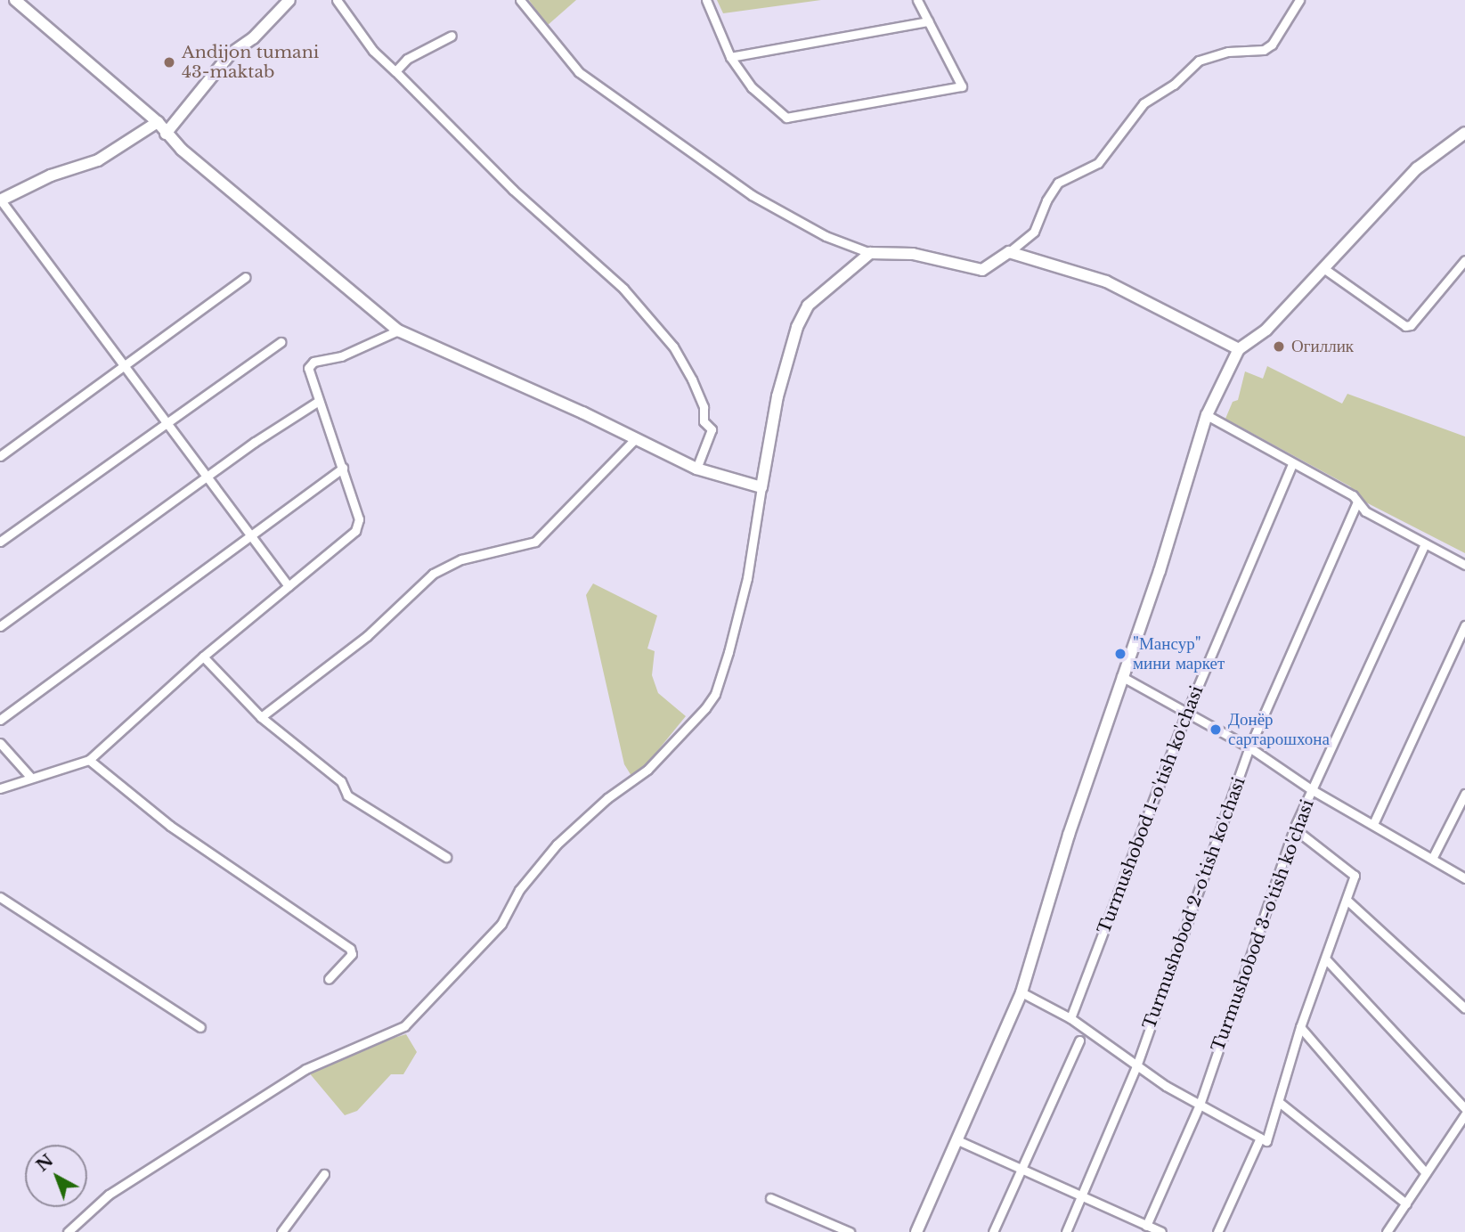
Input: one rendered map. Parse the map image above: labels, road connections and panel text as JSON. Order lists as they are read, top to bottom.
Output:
{
  "streets": {
    "street": ["Turmushobod 1-o'tish ko'chasi", "Turmushobod 2-o'tish ko'chasi", "Turmushobod 3-o'tish ko'chasi"]
  },
  "places": [
    "Andijon tumani 43-maktab",
    "Огиллик",
    "\"Мансур\" мини маркет",
    "Донёр сартарошхона"
  ],
  "north": "top left"
}
